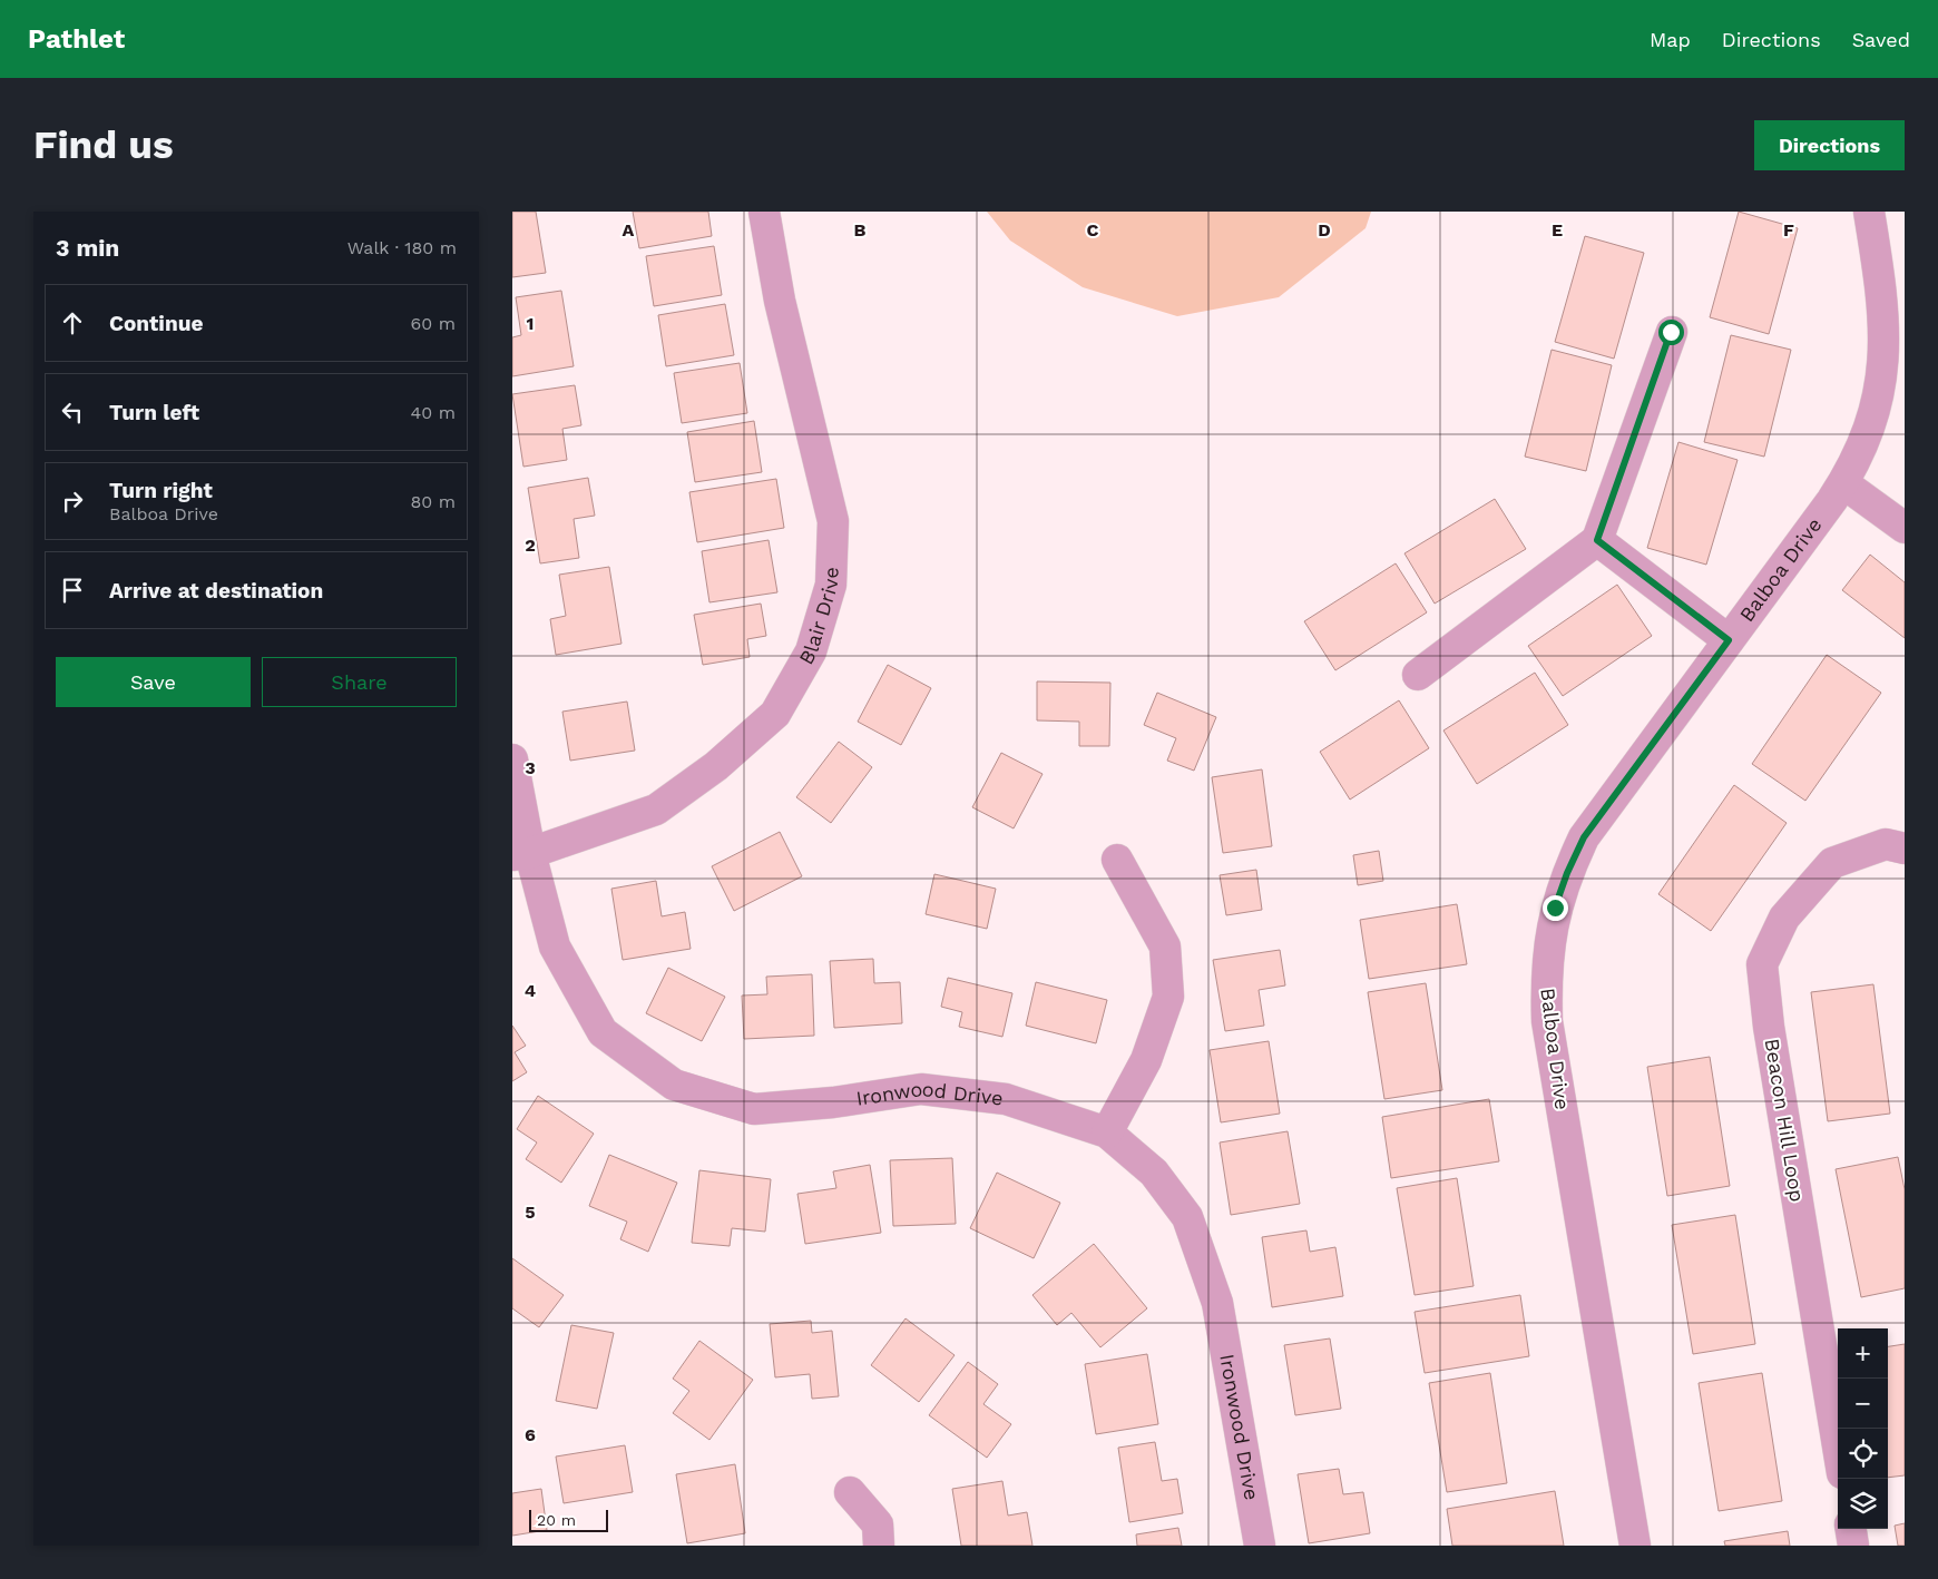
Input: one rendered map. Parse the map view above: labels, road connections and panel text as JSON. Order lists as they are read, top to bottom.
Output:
{
  "streets": {
    "street": [
      "Balboa Drive",
      "Blair Drive",
      "Ironwood Drive",
      "Beacon Hill Loop"
    ]
  },
  "crossings": [
    ["Blair Drive", "Ironwood Drive"]
  ],
  "scale_bar": "20 m",
  "page": {
    "header": "Pathlet",
    "nav": ["Map", "Directions", "Saved"],
    "buttons": [
      "Directions",
      ["Save", "Share"]
    ],
    "title": "Find us",
    "heading": ["3 min", "Walk · 180 m"],
    "list": [
      ["Continue", "60 m"],
      ["Turn left", "40 m"],
      ["Turn right", "Balboa Drive", "80 m"],
      "Arrive at destination"
    ],
    "map_buttons": ["+", "−"],
    "scale": "20 m"
  },
  "grid": {
    "columns": [
      "A",
      "B",
      "C",
      "D",
      "E",
      "F"
    ],
    "rows": [
      "1",
      "2",
      "3",
      "4",
      "5",
      "6"
    ]
  }
}
